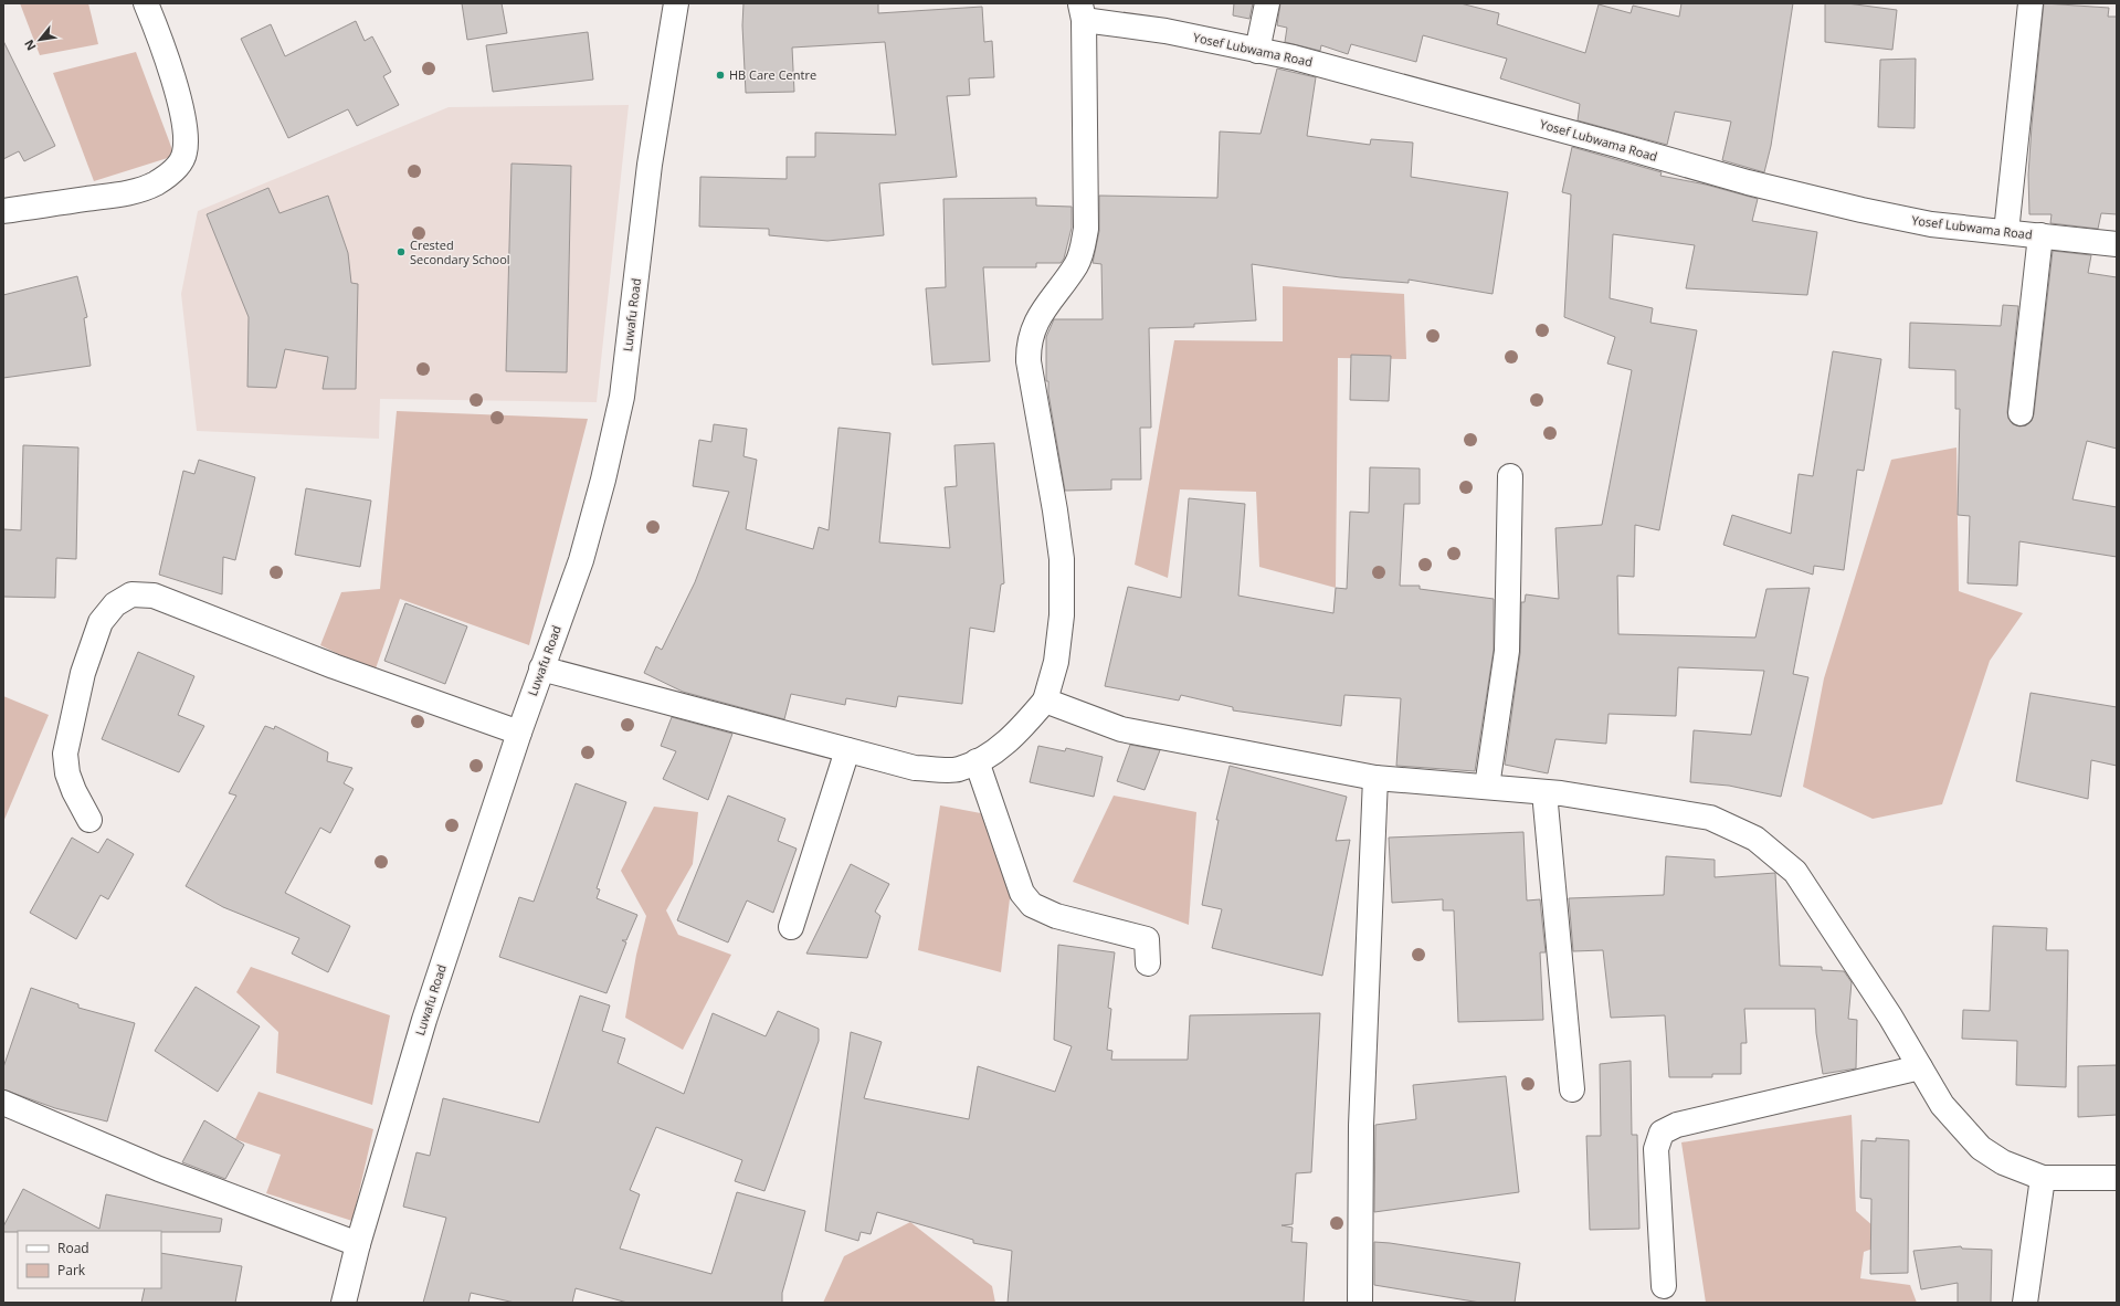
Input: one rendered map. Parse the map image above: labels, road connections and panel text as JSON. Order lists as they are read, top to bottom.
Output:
{
  "streets": {
    "street": ["Yosef Lubwama Road", "Luwafu Road"]
  },
  "places": ["HB Care Centre", "Crested Secondary School"],
  "legend": ["Road", "Park"],
  "north": "bottom left"
}
